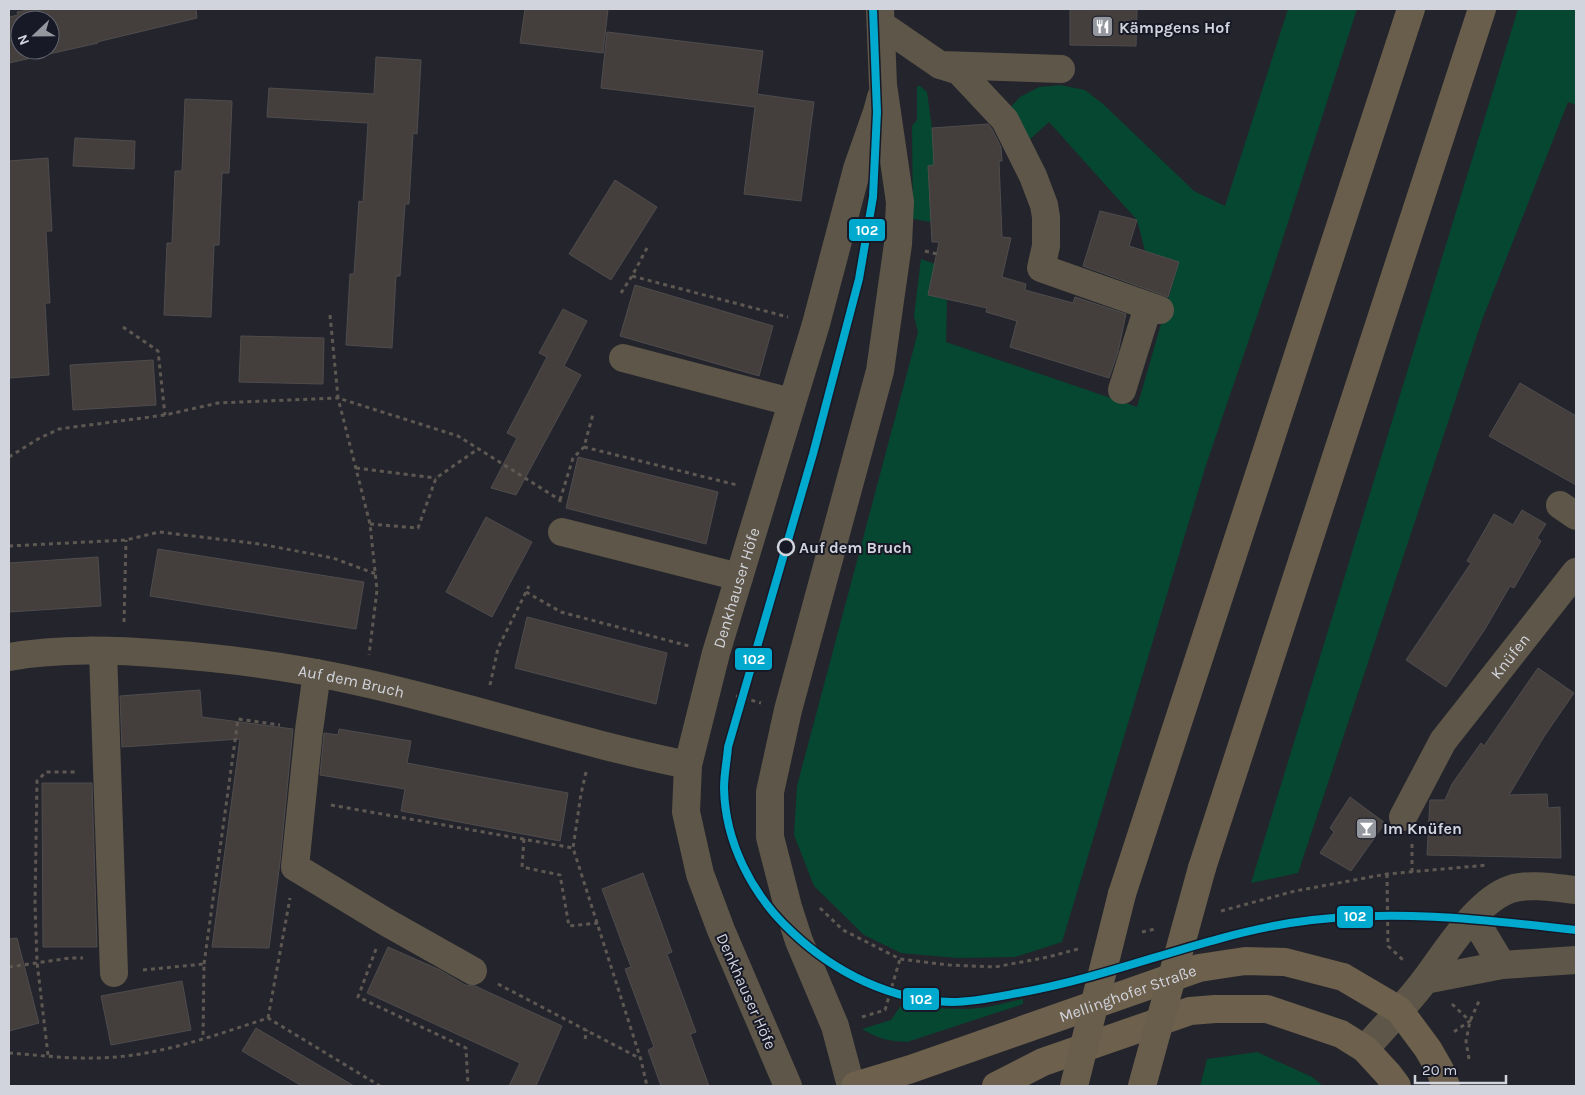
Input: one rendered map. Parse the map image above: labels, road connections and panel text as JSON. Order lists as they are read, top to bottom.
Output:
{
  "streets": {
    "main road": ["Mellinghofer Straße"],
    "street": ["Denkhauser Höfe", "Knüfen", "Auf dem Bruch"]
  },
  "crossings": [
    ["Denkhauser Höfe", "Auf dem Bruch"]
  ],
  "places": {
    "restaurant": ["Kämpgens Hof"],
    "other": ["Auf dem Bruch"],
    "bar": ["Im Knüfen"]
  },
  "lines": ["transit line 102"],
  "scale_bar": "20 m",
  "north": "left"
}
